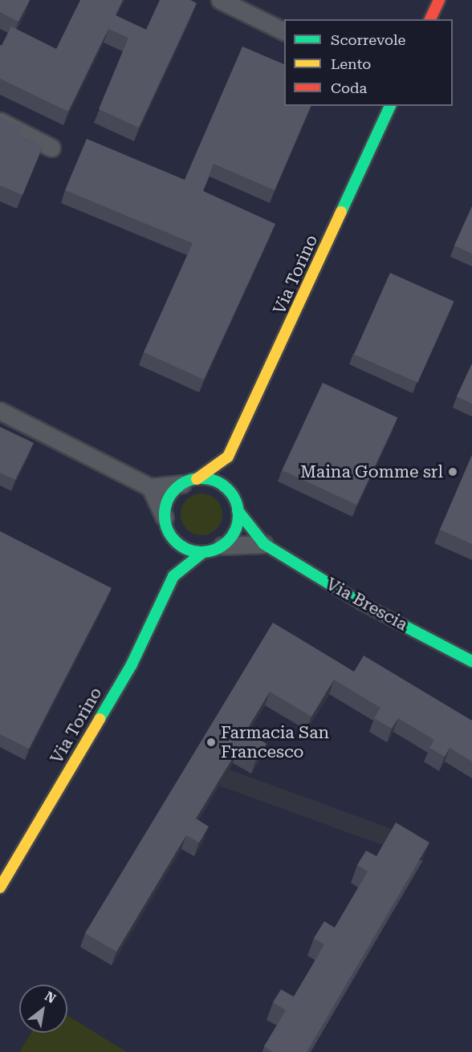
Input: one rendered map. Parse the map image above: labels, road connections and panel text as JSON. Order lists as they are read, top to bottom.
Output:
{
  "streets": {
    "street": ["Via Torino", "Via Brescia"]
  },
  "crossings": [
    ["Via Torino", "Via Brescia"]
  ],
  "places": ["Maina Gomme srl", "Farmacia San Francesco"],
  "legend": ["Scorrevole", "Lento", "Coda"],
  "north": "top right"
}
